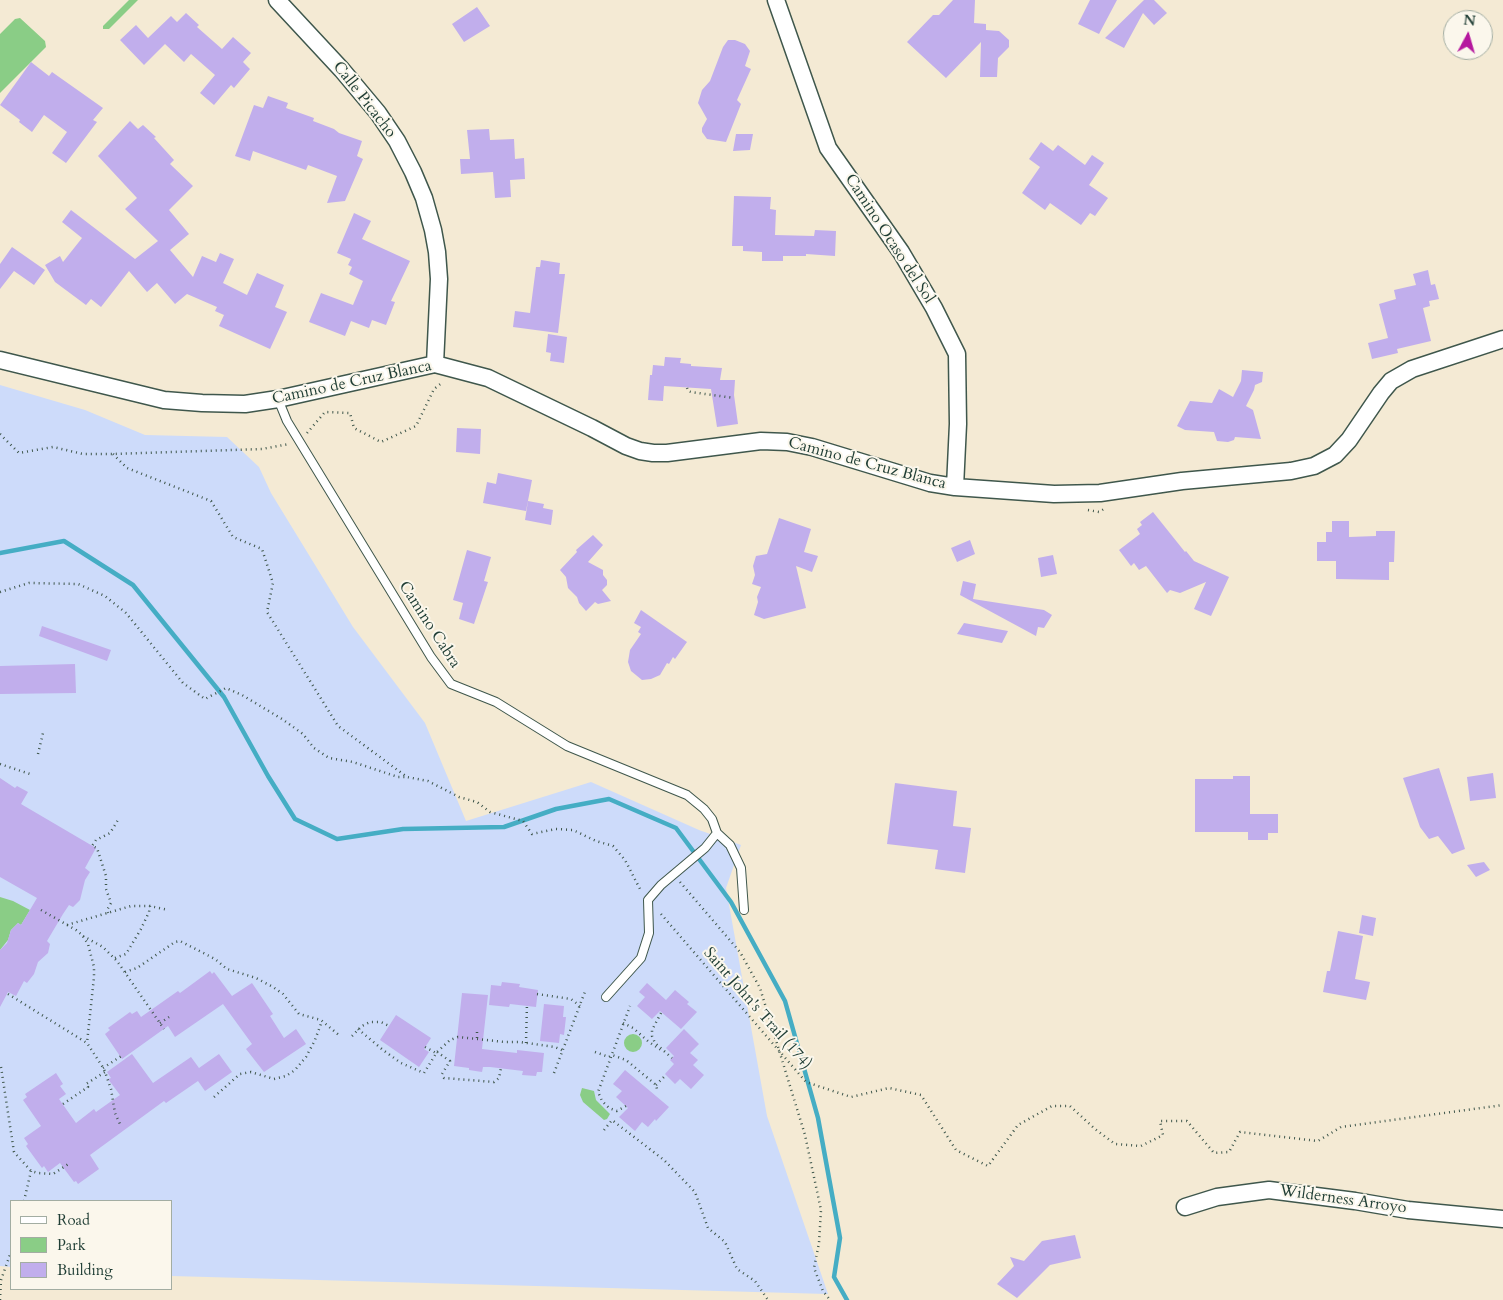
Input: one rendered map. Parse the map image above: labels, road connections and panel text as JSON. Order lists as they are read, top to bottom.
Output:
{
  "streets": {
    "street": [
      "Calle Picacho",
      "Camino Ocaso del Sol",
      "Camino de Cruz Blanca",
      "Wilderness Arroyo"
    ],
    "lane": ["Camino Cabra"],
    "path": ["Saint John's Trail (174)"]
  },
  "crossings": [
    ["Calle Picacho", "Camino de Cruz Blanca"],
    ["Camino Ocaso del Sol", "Camino de Cruz Blanca"],
    ["Camino de Cruz Blanca", "Camino Cabra"]
  ],
  "legend": ["Road", "Park", "Building"],
  "north": "top"
}
